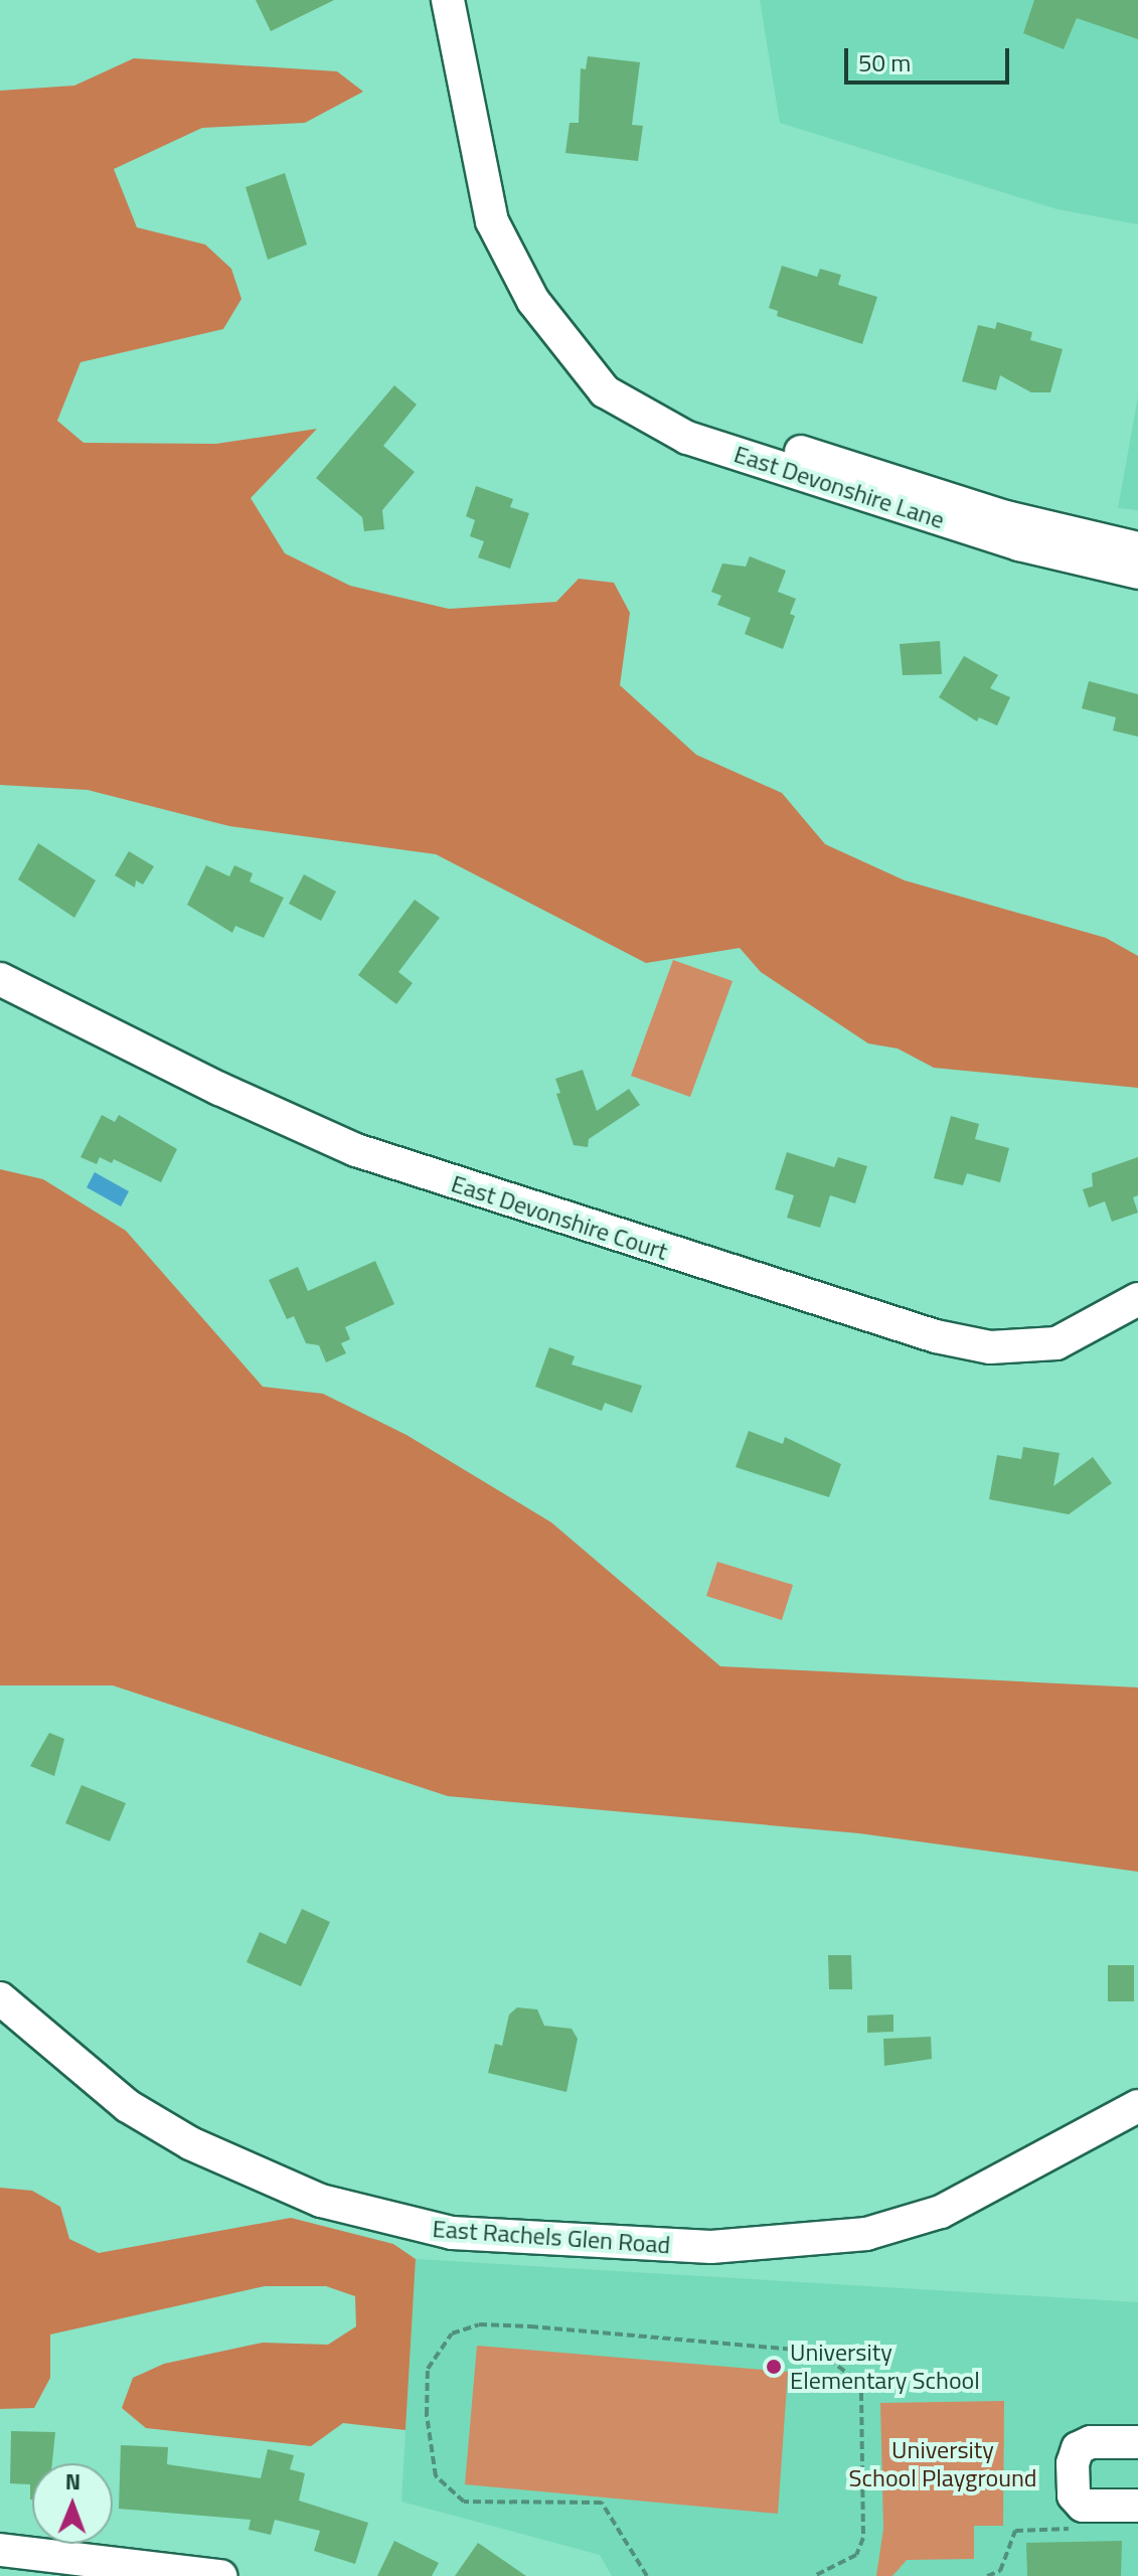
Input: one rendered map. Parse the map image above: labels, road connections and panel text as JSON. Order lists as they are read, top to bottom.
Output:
{
  "streets": {
    "street": ["East Devonshire Lane", "East Devonshire Court", "East Rachels Glen Road"]
  },
  "parks": ["University School Playground"],
  "places": ["University Elementary School"],
  "scale_bar": "50 m",
  "north": "top"
}
